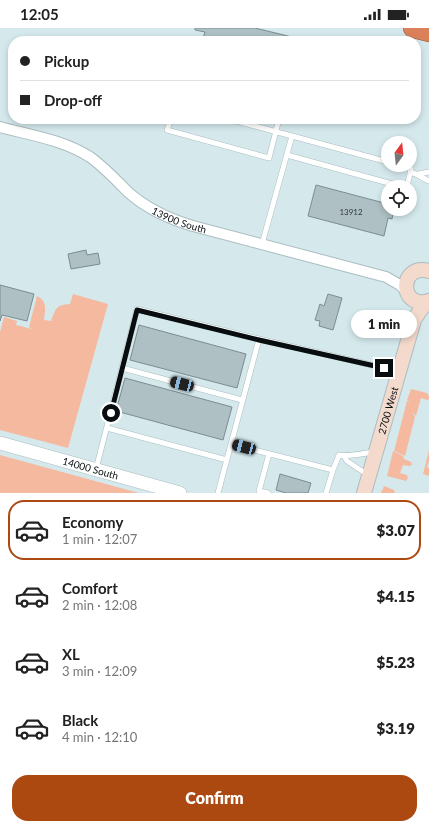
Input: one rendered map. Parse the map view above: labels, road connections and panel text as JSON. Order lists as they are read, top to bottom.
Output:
{
  "streets": {
    "main road": ["2700 West"],
    "street": ["13900 South", "14000 South"]
  },
  "crossings": [
    ["13900 South", "2700 West"]
  ],
  "house_numbers": ["13912"],
  "north": "top",
  "page": {
    "status": "12:05",
    "banner": ["Pickup", "Drop-off"],
    "bubble": "1 min",
    "list": [
      {
        "name": "Economy",
        "note": "1 min · 12:07",
        "value": "$3.07"
      },
      {
        "name": "Comfort",
        "note": "2 min · 12:08",
        "value": "$4.15"
      },
      {
        "name": "XL",
        "note": "3 min · 12:09",
        "value": "$5.23"
      },
      {
        "name": "Black",
        "note": "4 min · 12:10",
        "value": "$3.19"
      }
    ],
    "buttons": "Confirm"
  }
}
